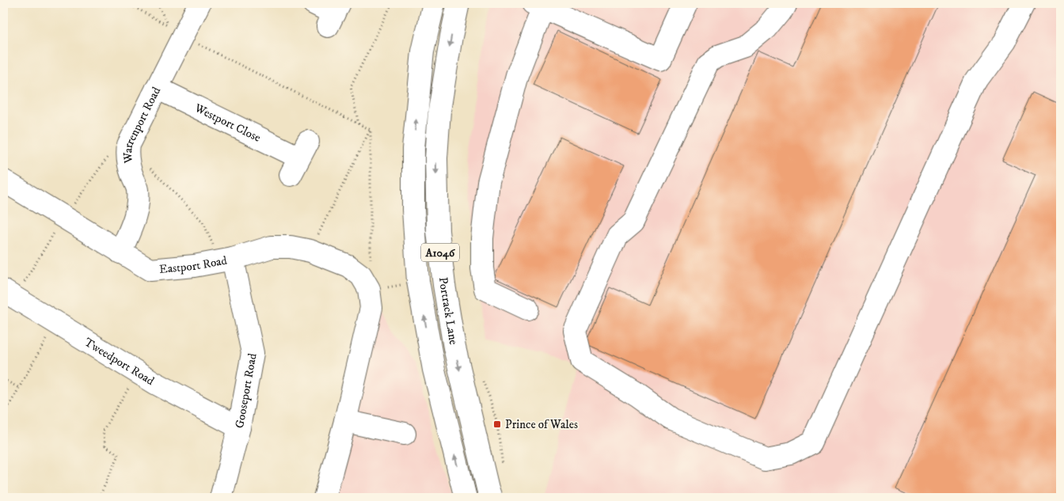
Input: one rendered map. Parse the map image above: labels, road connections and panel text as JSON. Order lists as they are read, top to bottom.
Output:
{
  "streets": {
    "street": [
      "Westport Close",
      "Warrenport Road",
      "A1046",
      "Eastport Road",
      "Portrack Lane",
      "Tweedport Road",
      "Gooseport Road"
    ]
  },
  "crossings": [
    ["Westport Close", "Warrenport Road"],
    ["Warrenport Road", "Eastport Road"],
    ["Eastport Road", "Gooseport Road"],
    ["Tweedport Road", "Gooseport Road"]
  ],
  "places": {
    "transit": ["Prince of Wales"]
  }
}
